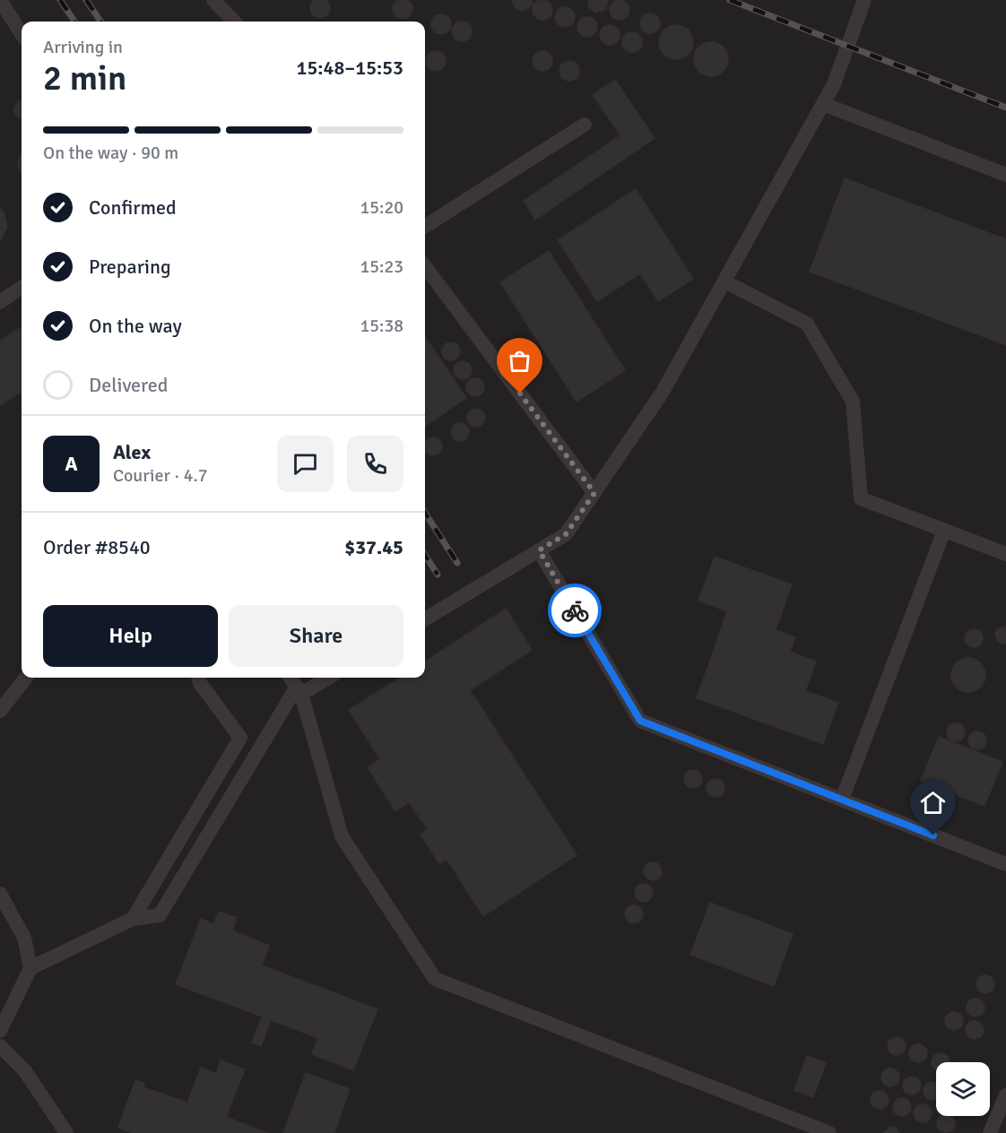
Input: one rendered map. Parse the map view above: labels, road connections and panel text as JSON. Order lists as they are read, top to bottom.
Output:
{
  "page": {
    "heading": ["2 min", "Arriving in", "15:48–15:53"],
    "panel": [
      "Alex",
      "Courier · 4.7",
      "Order #8540",
      "$37.45"
    ],
    "bar": "On the way · 90 m",
    "list": [
      ["Confirmed", "15:20"],
      ["Preparing", "15:23"],
      ["On the way", "15:38"],
      "Delivered"
    ],
    "round": "A",
    "buttons": ["Help", "Share"]
  }
}
